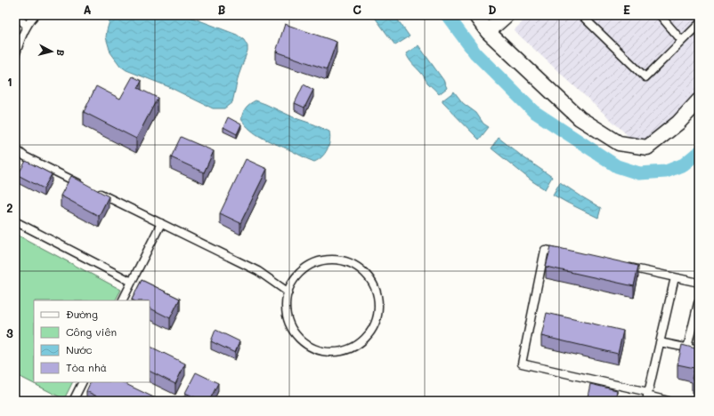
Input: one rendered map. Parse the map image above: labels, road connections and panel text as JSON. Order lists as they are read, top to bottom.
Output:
{
  "legend": [
    "Đường",
    "Công viên",
    "Nước",
    "Tòa nhà"
  ],
  "north": "right",
  "grid": {
    "columns": [
      "A",
      "B",
      "C",
      "D",
      "E"
    ],
    "rows": ["1", "2", "3"]
  }
}
